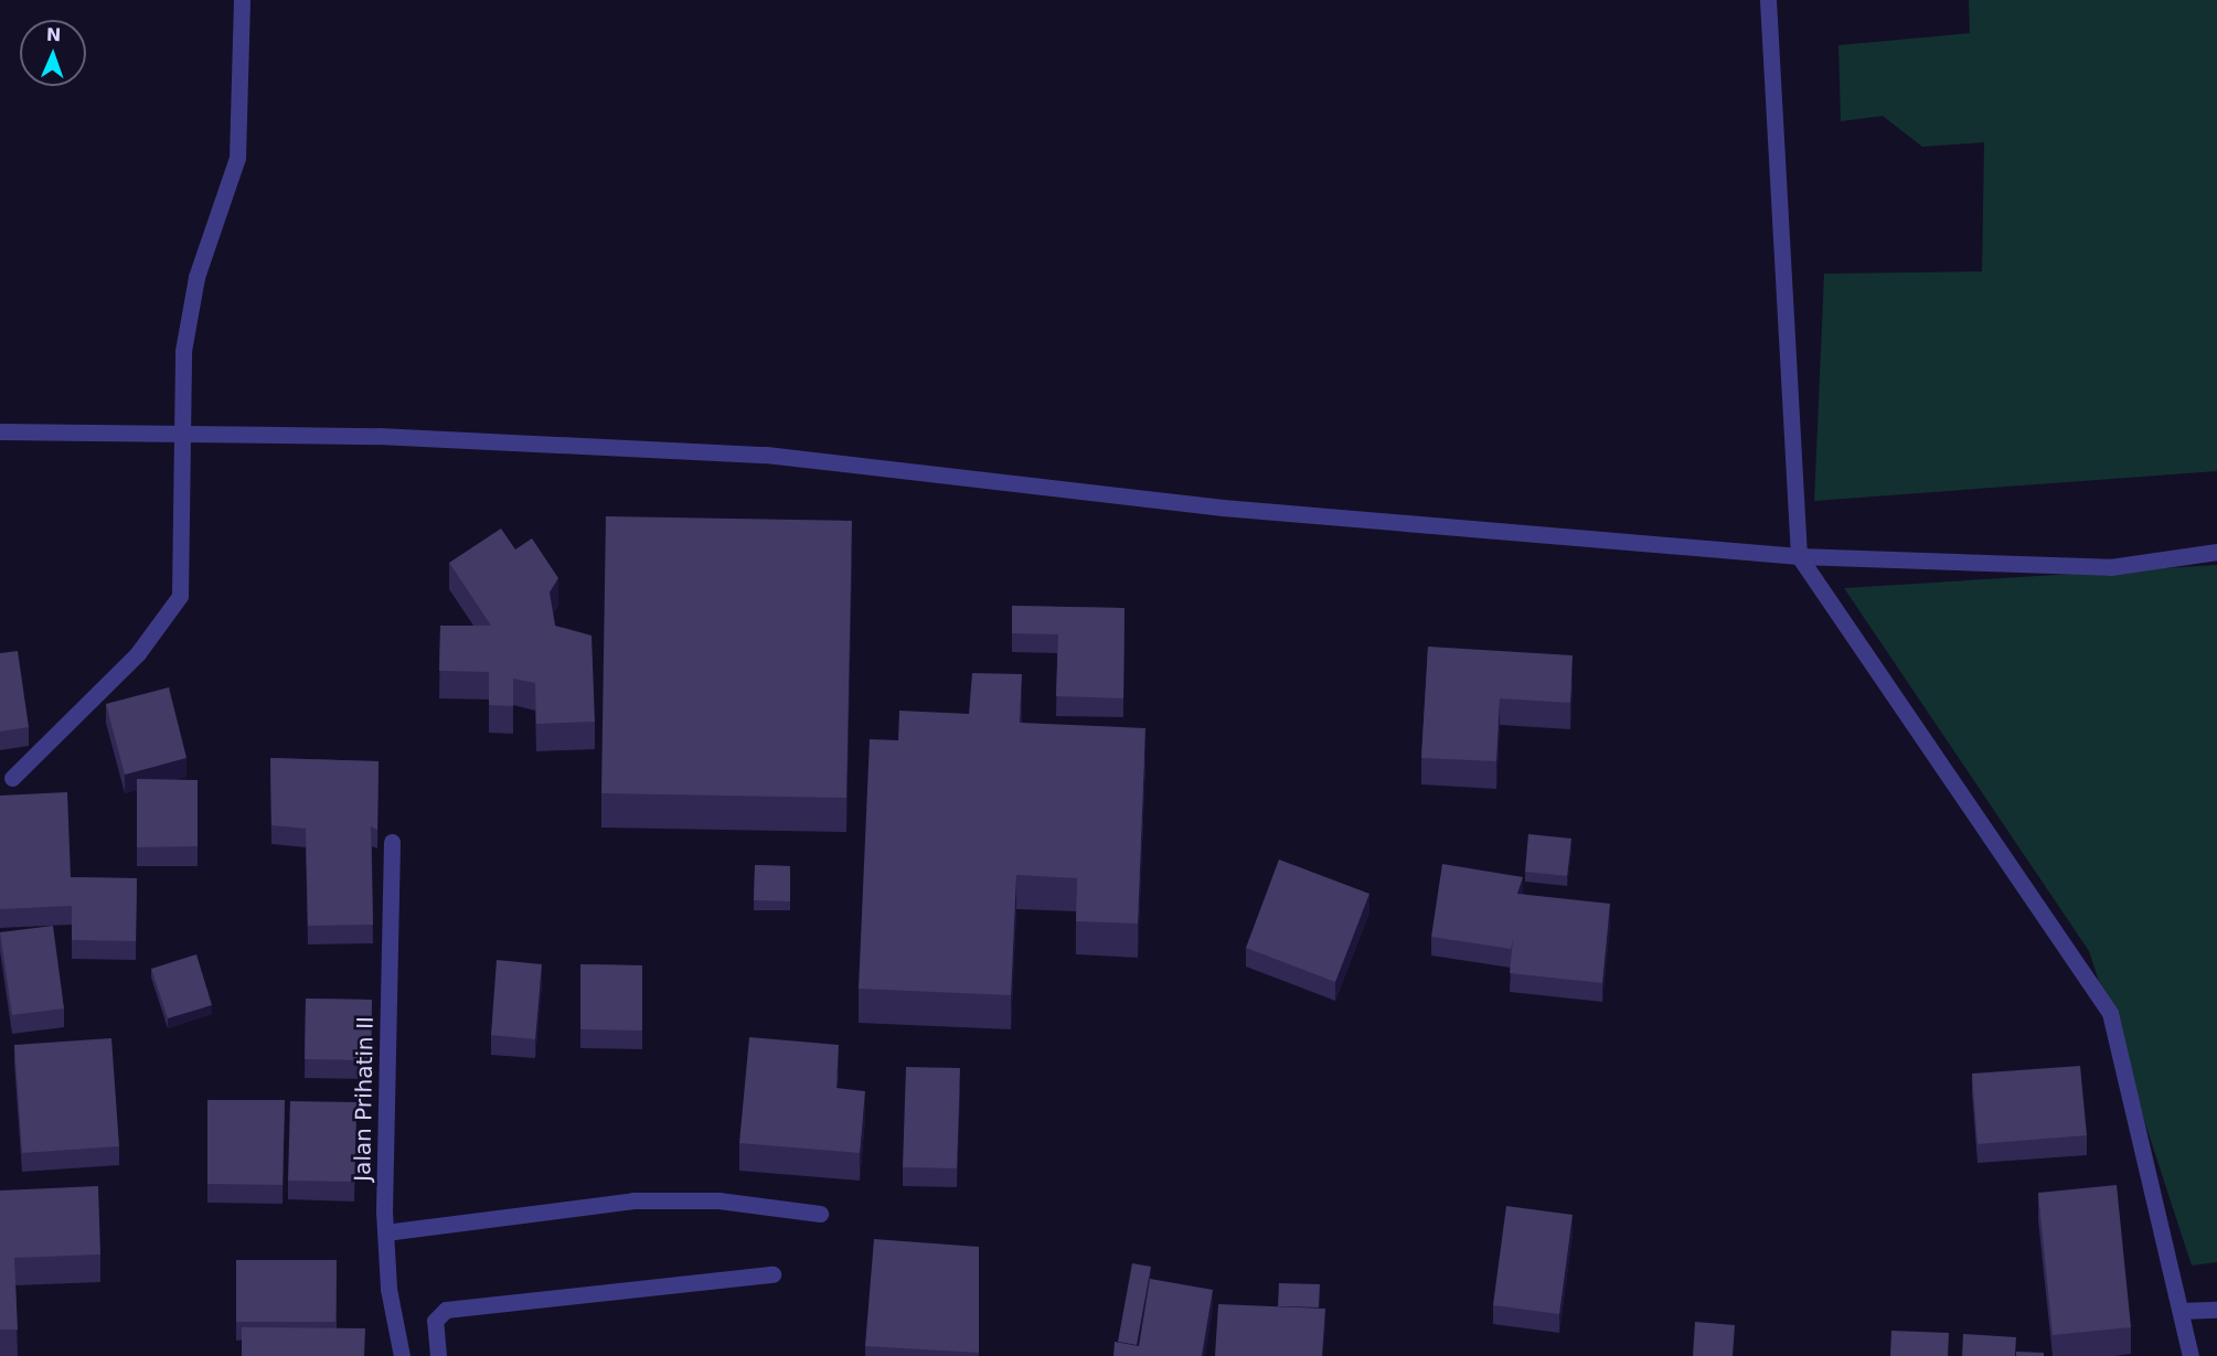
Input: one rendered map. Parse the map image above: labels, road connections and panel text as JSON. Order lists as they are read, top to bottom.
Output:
{
  "streets": {
    "street": ["Jalan Prihatin II"]
  },
  "north": "top"
}
